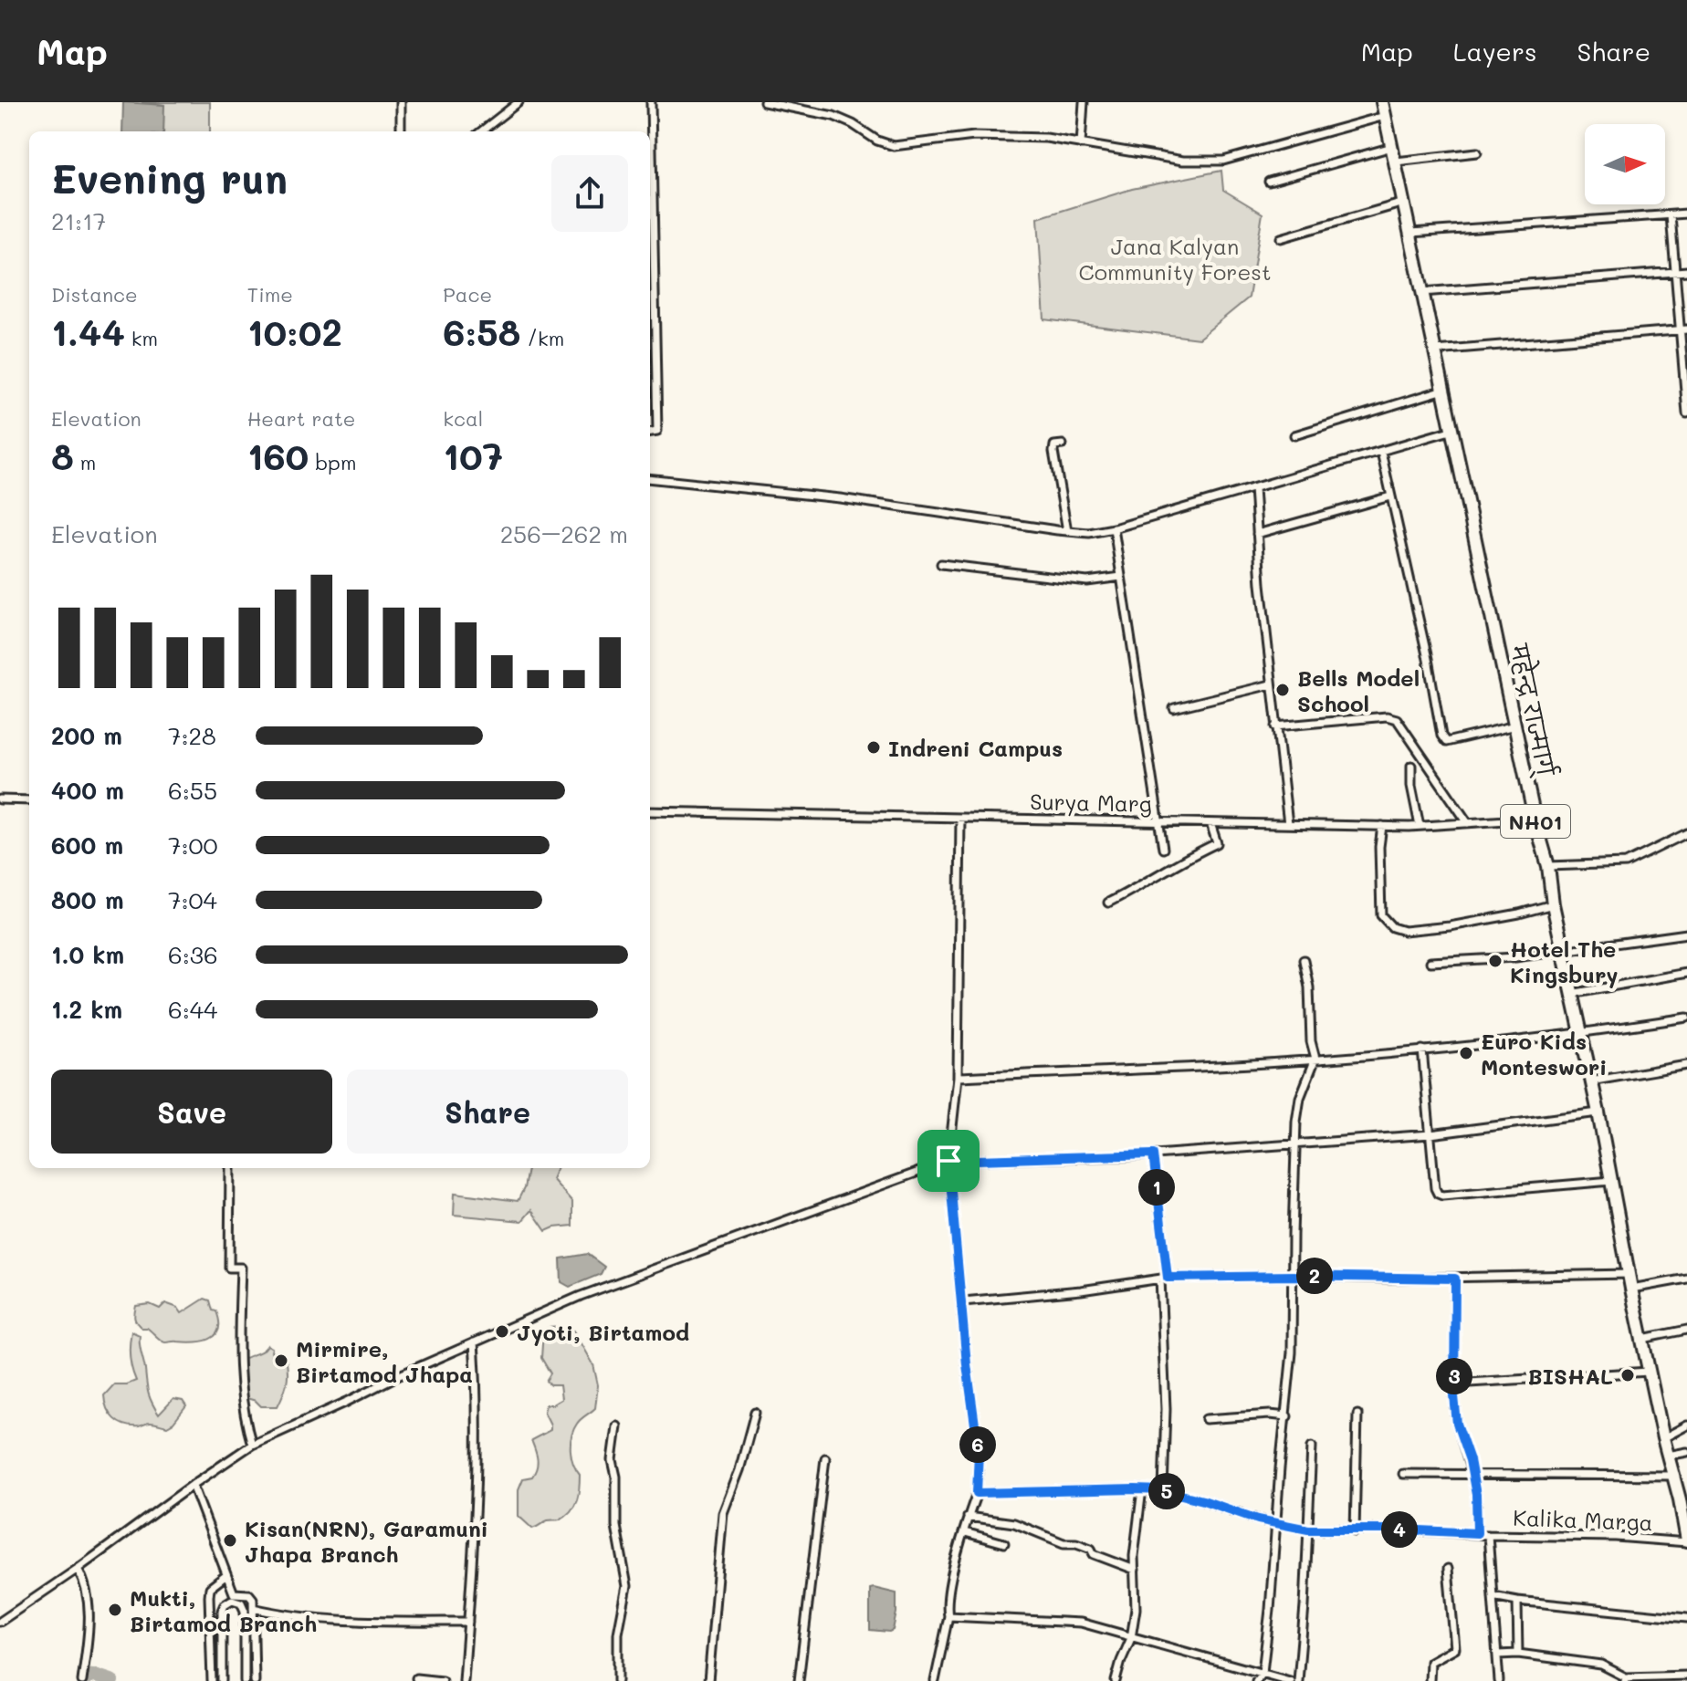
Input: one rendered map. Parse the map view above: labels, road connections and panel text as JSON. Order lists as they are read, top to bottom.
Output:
{
  "streets": {
    "highway": ["महेन्द्र राज्मार्ग्", "NH01"],
    "street": ["Surya Marg", "Kalika Marga"]
  },
  "crossings": [
    ["महेन्द्र राज्मार्ग्", "Surya Marg"],
    ["महेन्द्र राज्मार्ग्", "Kalika Marga"]
  ],
  "parks": ["Jana Kalyan Community Forest"],
  "places": [
    "Bells Model School",
    "Indreni Campus",
    "Hotel The Kingsbury",
    "Euro Kids Monteswori",
    "Jyoti, Birtamod",
    "Mirmire, Birtamod Jhapa",
    "BISHAL",
    "Kisan(NRN), Garamuni Jhapa Branch",
    "Mukti, Birtamod Branch"
  ],
  "north": "right",
  "page": {
    "header": "Map",
    "nav": ["Map", "Layers", "Share"],
    "heading": ["Evening run", "21:17"],
    "stats": [
      ["Distance", "1.44 km"],
      ["Time", "10:02"],
      ["Pace", "6:58 /km"],
      ["Elevation", "8 m"],
      ["Heart rate", "160 bpm"],
      ["kcal", "107"]
    ],
    "chart": ["Elevation", "256–262 m"],
    "list": [
      {
        "name": "200 m",
        "note": "7:28"
      },
      {
        "name": "400 m",
        "note": "6:55"
      },
      {
        "name": "600 m",
        "note": "7:00"
      },
      {
        "name": "800 m",
        "note": "7:04"
      },
      {
        "name": "1.0 km",
        "note": "6:36"
      },
      {
        "name": "1.2 km",
        "note": "6:44"
      }
    ],
    "buttons": ["Save", "Share"],
    "pins": [
      "1",
      "2",
      "3",
      "6",
      "5",
      "4"
    ]
  }
}
